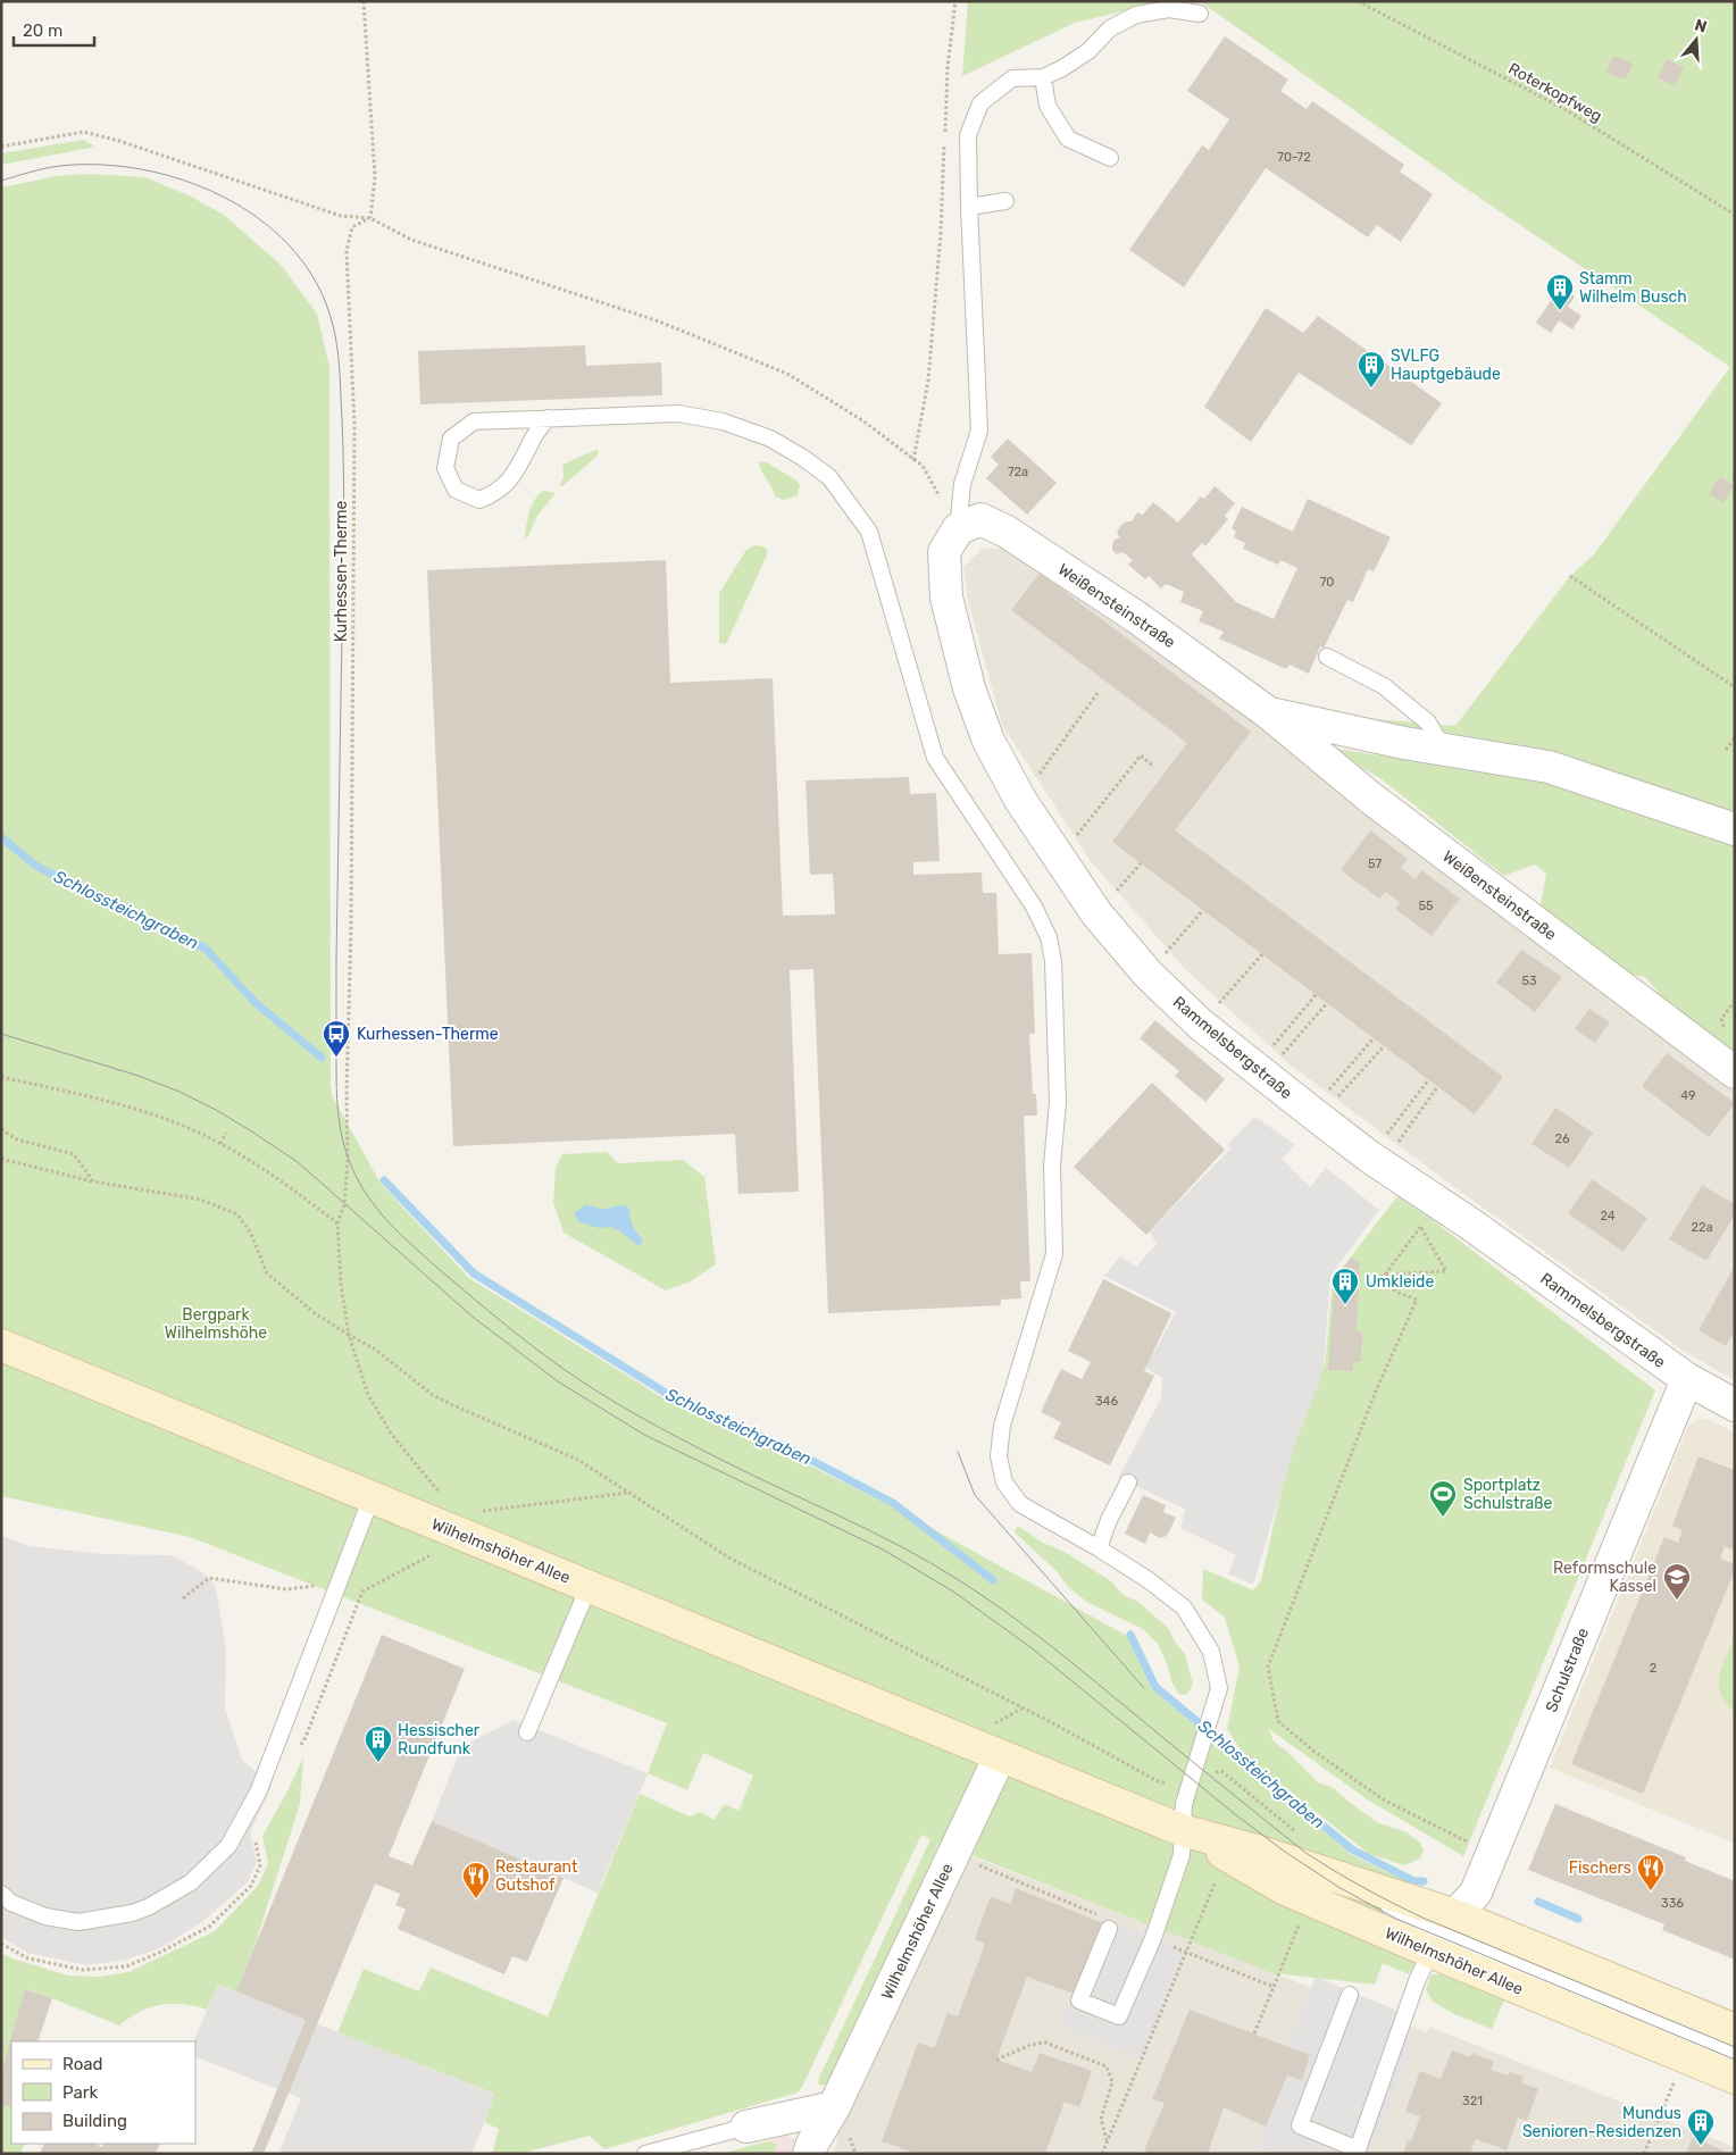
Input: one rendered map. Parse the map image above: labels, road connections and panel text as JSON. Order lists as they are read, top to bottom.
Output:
{
  "streets": {
    "main road": ["Wilhelmshöher Allee"],
    "street": ["Weißensteinstraße", "Rammelsbergstraße", "Schulstraße"],
    "path": ["Roterkopfweg", "Kurhessen-Therme"]
  },
  "crossings": [
    ["Kurhessen-Therme", "Wilhelmshöher Allee"],
    ["Weißensteinstraße", "Rammelsbergstraße"],
    ["Rammelsbergstraße", "Schulstraße"],
    ["Wilhelmshöher Allee", "Schulstraße"]
  ],
  "water": ["Schlossteichgraben"],
  "parks": ["Bergpark Wilhelmshöhe"],
  "places": {
    "building": [
      "Stamm Wilhelm Busch",
      "SVLFG Hauptgebäude",
      "Umkleide",
      "Hessischer Rundfunk",
      "Mundus Senioren-Residenzen"
    ],
    "bus stop": ["Kurhessen-Therme"],
    "sports": ["Sportplatz Schulstraße"],
    "school or university": ["Reformschule Kassel"],
    "restaurant": ["Fischers", "Restaurant Gutshof"]
  },
  "house_numbers": [
    "70-72",
    "72a",
    "70",
    "57",
    "55",
    "53",
    "49",
    "26",
    "24",
    "22a",
    "346",
    "2",
    "336",
    "321"
  ],
  "legend": ["Road", "Park", "Building"],
  "scale_bar": "20 m",
  "north": "top"
}
